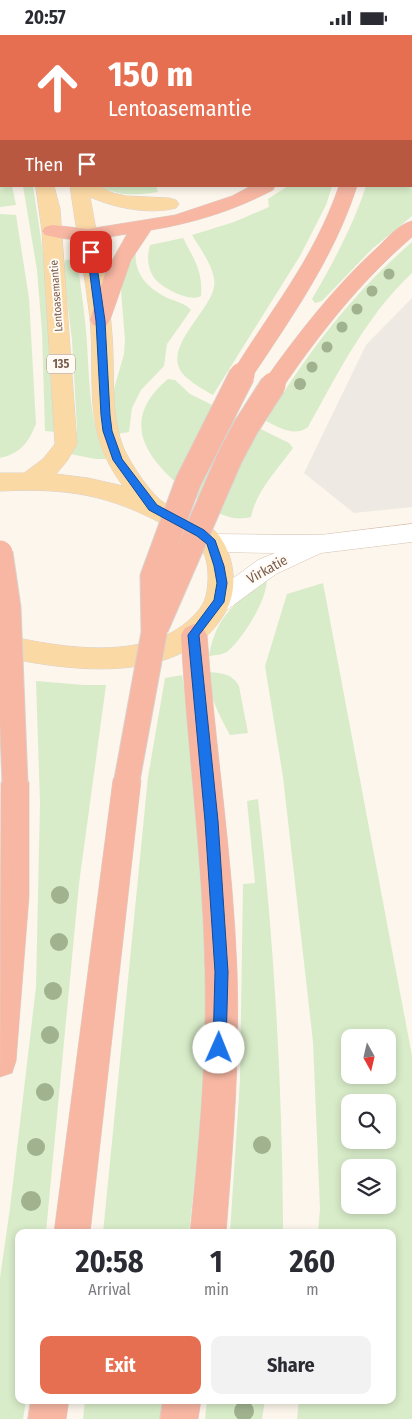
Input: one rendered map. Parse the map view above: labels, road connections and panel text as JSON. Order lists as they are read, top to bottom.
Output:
{
  "streets": {
    "main road": ["Lentoasemantie", "135"],
    "street": ["Virkatie"]
  },
  "north": "bottom",
  "page": {
    "status": "20:57",
    "turn": ["150 m", "Lentoasemantie"],
    "then": "Then",
    "eta": [
      "20:58",
      "Arrival",
      "1",
      "min",
      "260",
      "m"
    ],
    "buttons": ["Exit", "Share"]
  }
}
